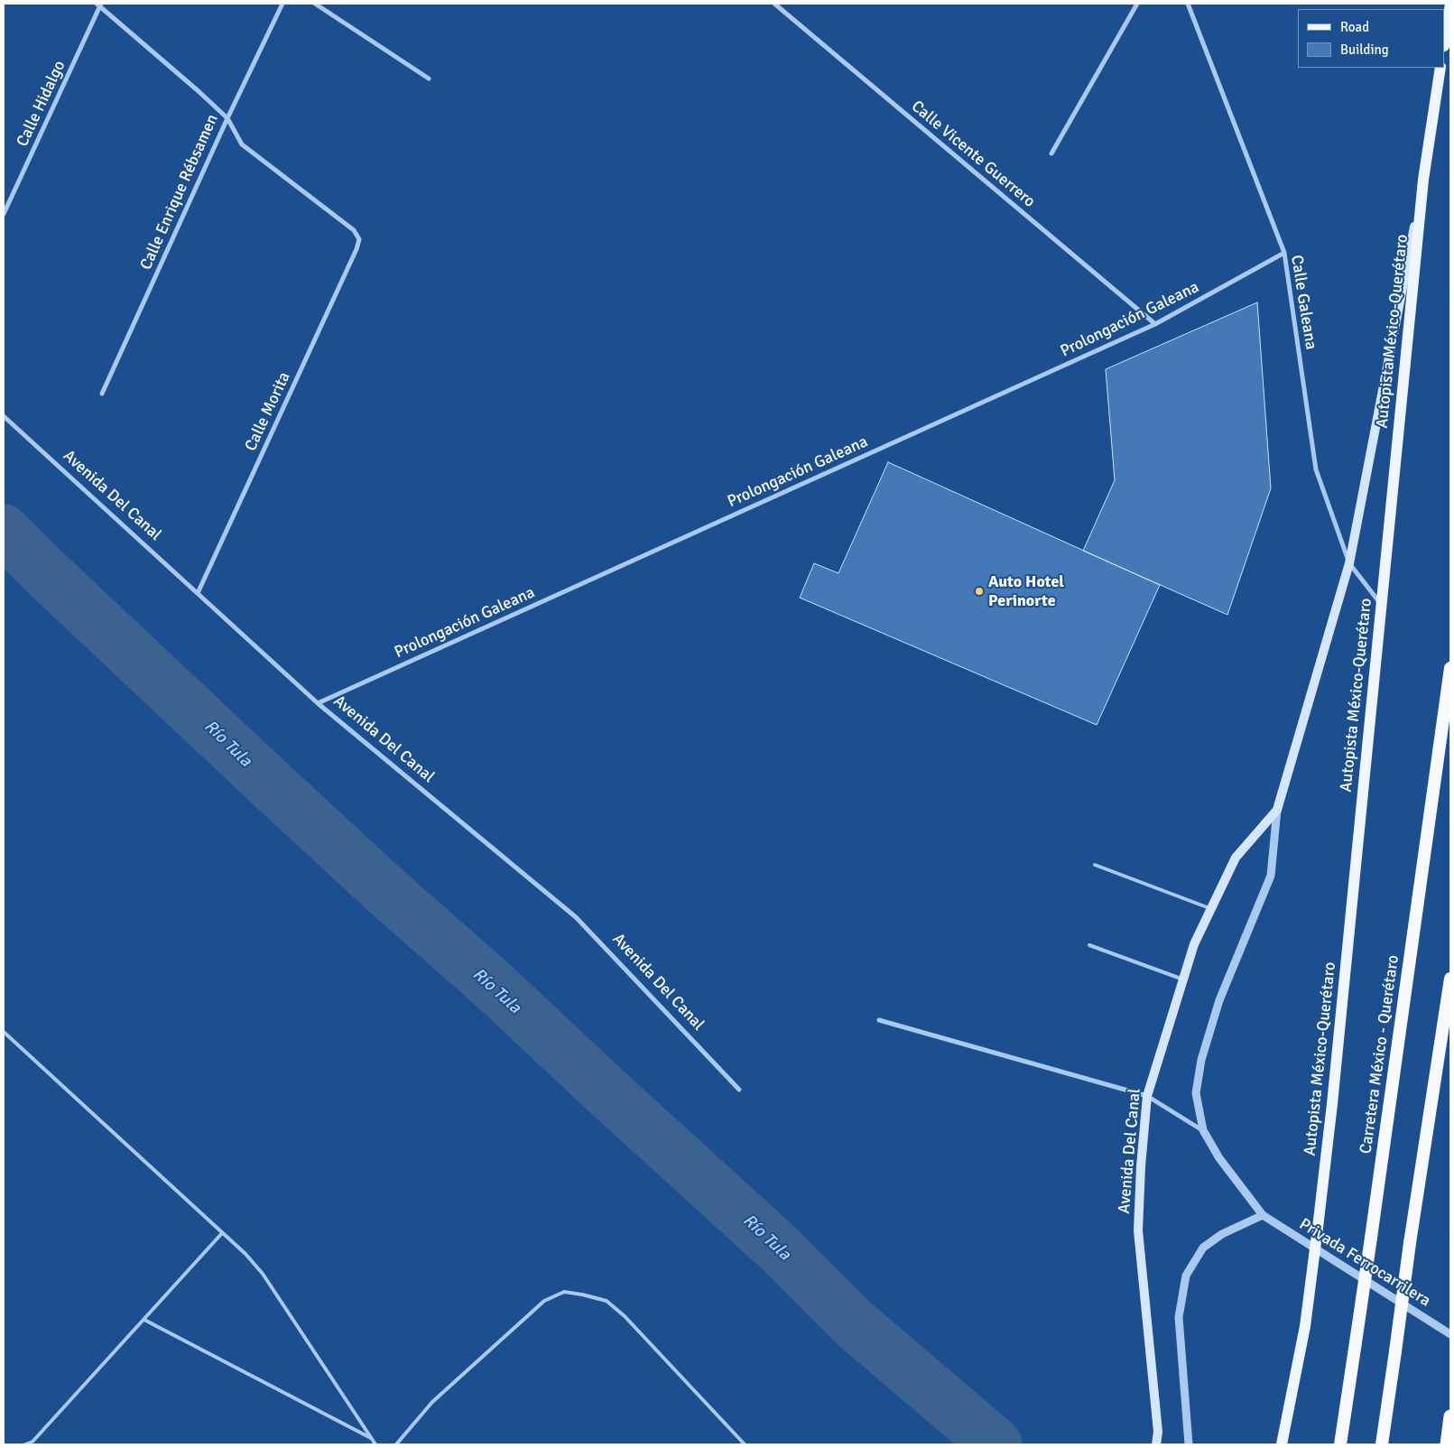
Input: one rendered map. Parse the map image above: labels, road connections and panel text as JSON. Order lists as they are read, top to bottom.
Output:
{
  "streets": {
    "highway": ["Carretera México - Querétaro"],
    "main road": ["Autopista México-Querétaro", "Avenida Del Canal"],
    "street": [
      "Calle Hidalgo",
      "Calle Vicente Guerrero",
      "Calle Enrique Rébsamen",
      "Calle Galeana",
      "Prolongación Galeana",
      "Calle Morita",
      "Privada Ferrocarrilera"
    ]
  },
  "crossings": [
    ["Calle Vicente Guerrero", "Prolongación Galeana"],
    ["Calle Enrique Rébsamen", "Calle Morita"],
    ["Calle Galeana", "Prolongación Galeana"],
    ["Calle Galeana", "Autopista México-Querétaro"],
    ["Prolongación Galeana", "Avenida Del Canal"],
    ["Calle Morita", "Avenida Del Canal"],
    ["Avenida Del Canal", "Privada Ferrocarrilera"]
  ],
  "water": ["Río Tula"],
  "places": ["Auto Hotel Perinorte"],
  "legend": ["Road", "Building"]
}
